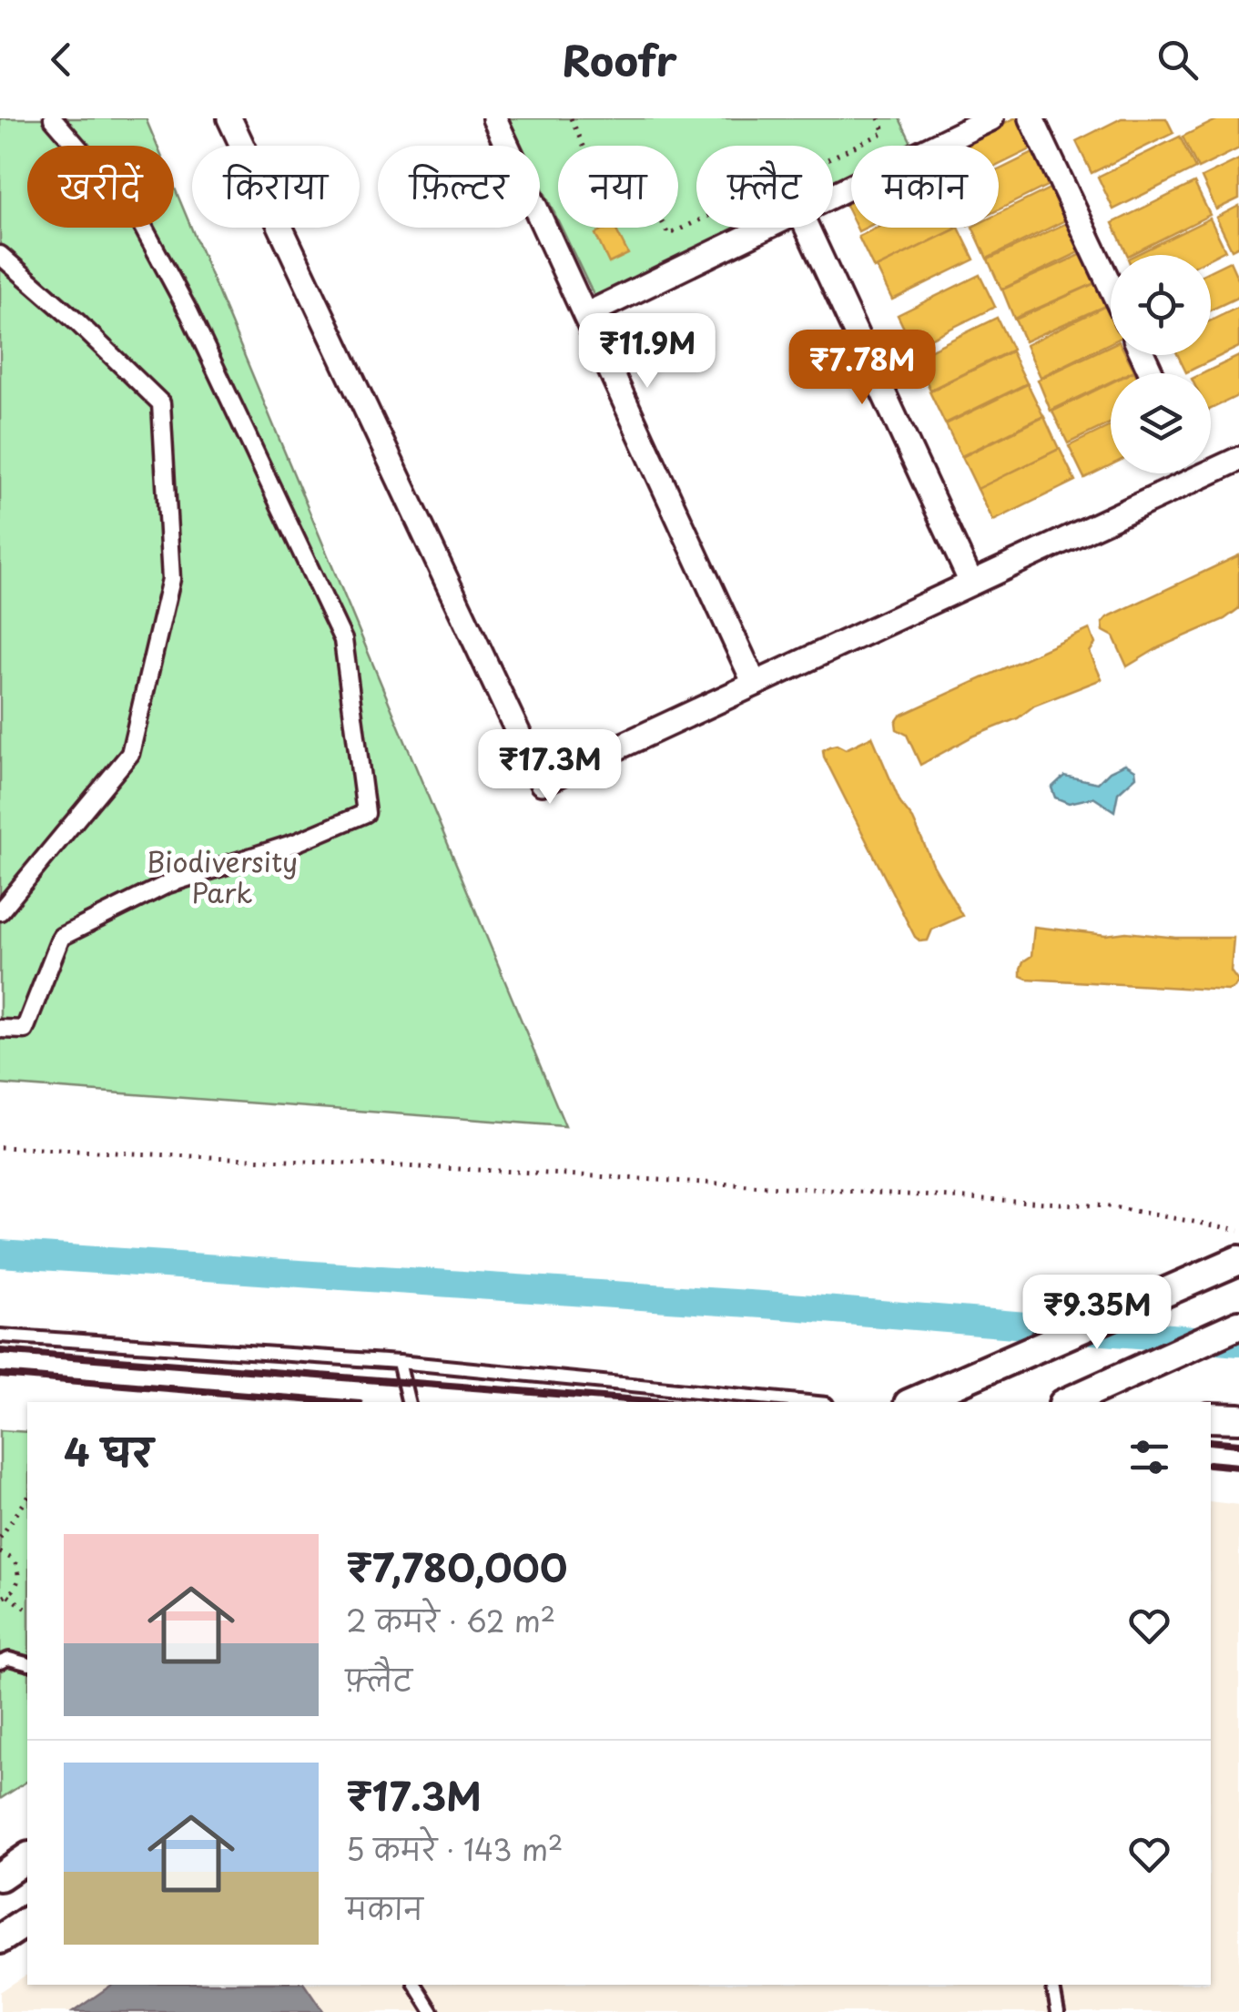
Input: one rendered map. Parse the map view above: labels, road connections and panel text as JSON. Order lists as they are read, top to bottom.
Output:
{
  "parks": ["Biodiversity Park"],
  "page": {
    "header": "Roofr",
    "chip": [
      "खरीदें",
      "किराया",
      "फ़िल्टर",
      "नया",
      "फ़्लैट",
      "मकान"
    ],
    "price": [
      "₹11.9M",
      "₹7.78M",
      "₹17.3M",
      "₹9.35M"
    ],
    "heading": "4 घर",
    "list": [
      {
        "name": "₹7,780,000",
        "note": "2 कमरे · 62 m² · फ़्लैट"
      },
      {
        "name": "₹17.3M",
        "note": "5 कमरे · 143 m² · मकान"
      }
    ]
  }
}
